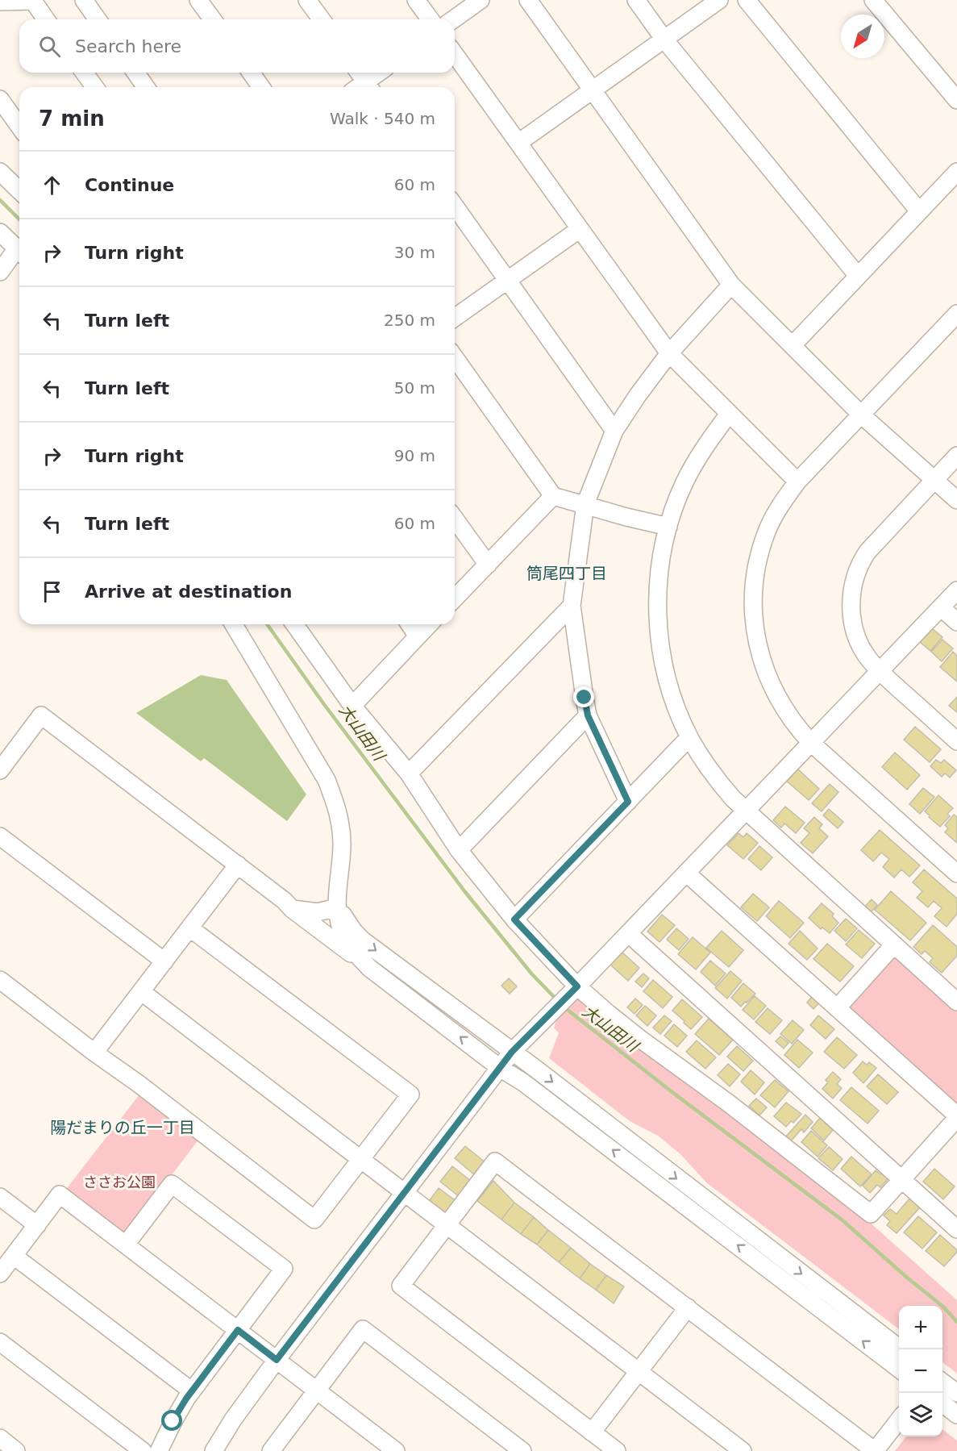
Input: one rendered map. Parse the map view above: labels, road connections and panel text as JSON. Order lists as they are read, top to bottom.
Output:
{
  "districts": ["筒尾四丁目", "陽だまりの丘一丁目"],
  "water": ["大山田川"],
  "parks": ["ささお公園"],
  "north": "bottom left",
  "page": {
    "search": "Search here",
    "heading": ["7 min", "Walk · 540 m"],
    "list": [
      ["Continue", "60 m"],
      ["Turn right", "30 m"],
      ["Turn left", "250 m"],
      ["Turn left", "50 m"],
      ["Turn right", "90 m"],
      ["Turn left", "60 m"],
      "Arrive at destination"
    ],
    "map_buttons": ["+", "−"]
  }
}
